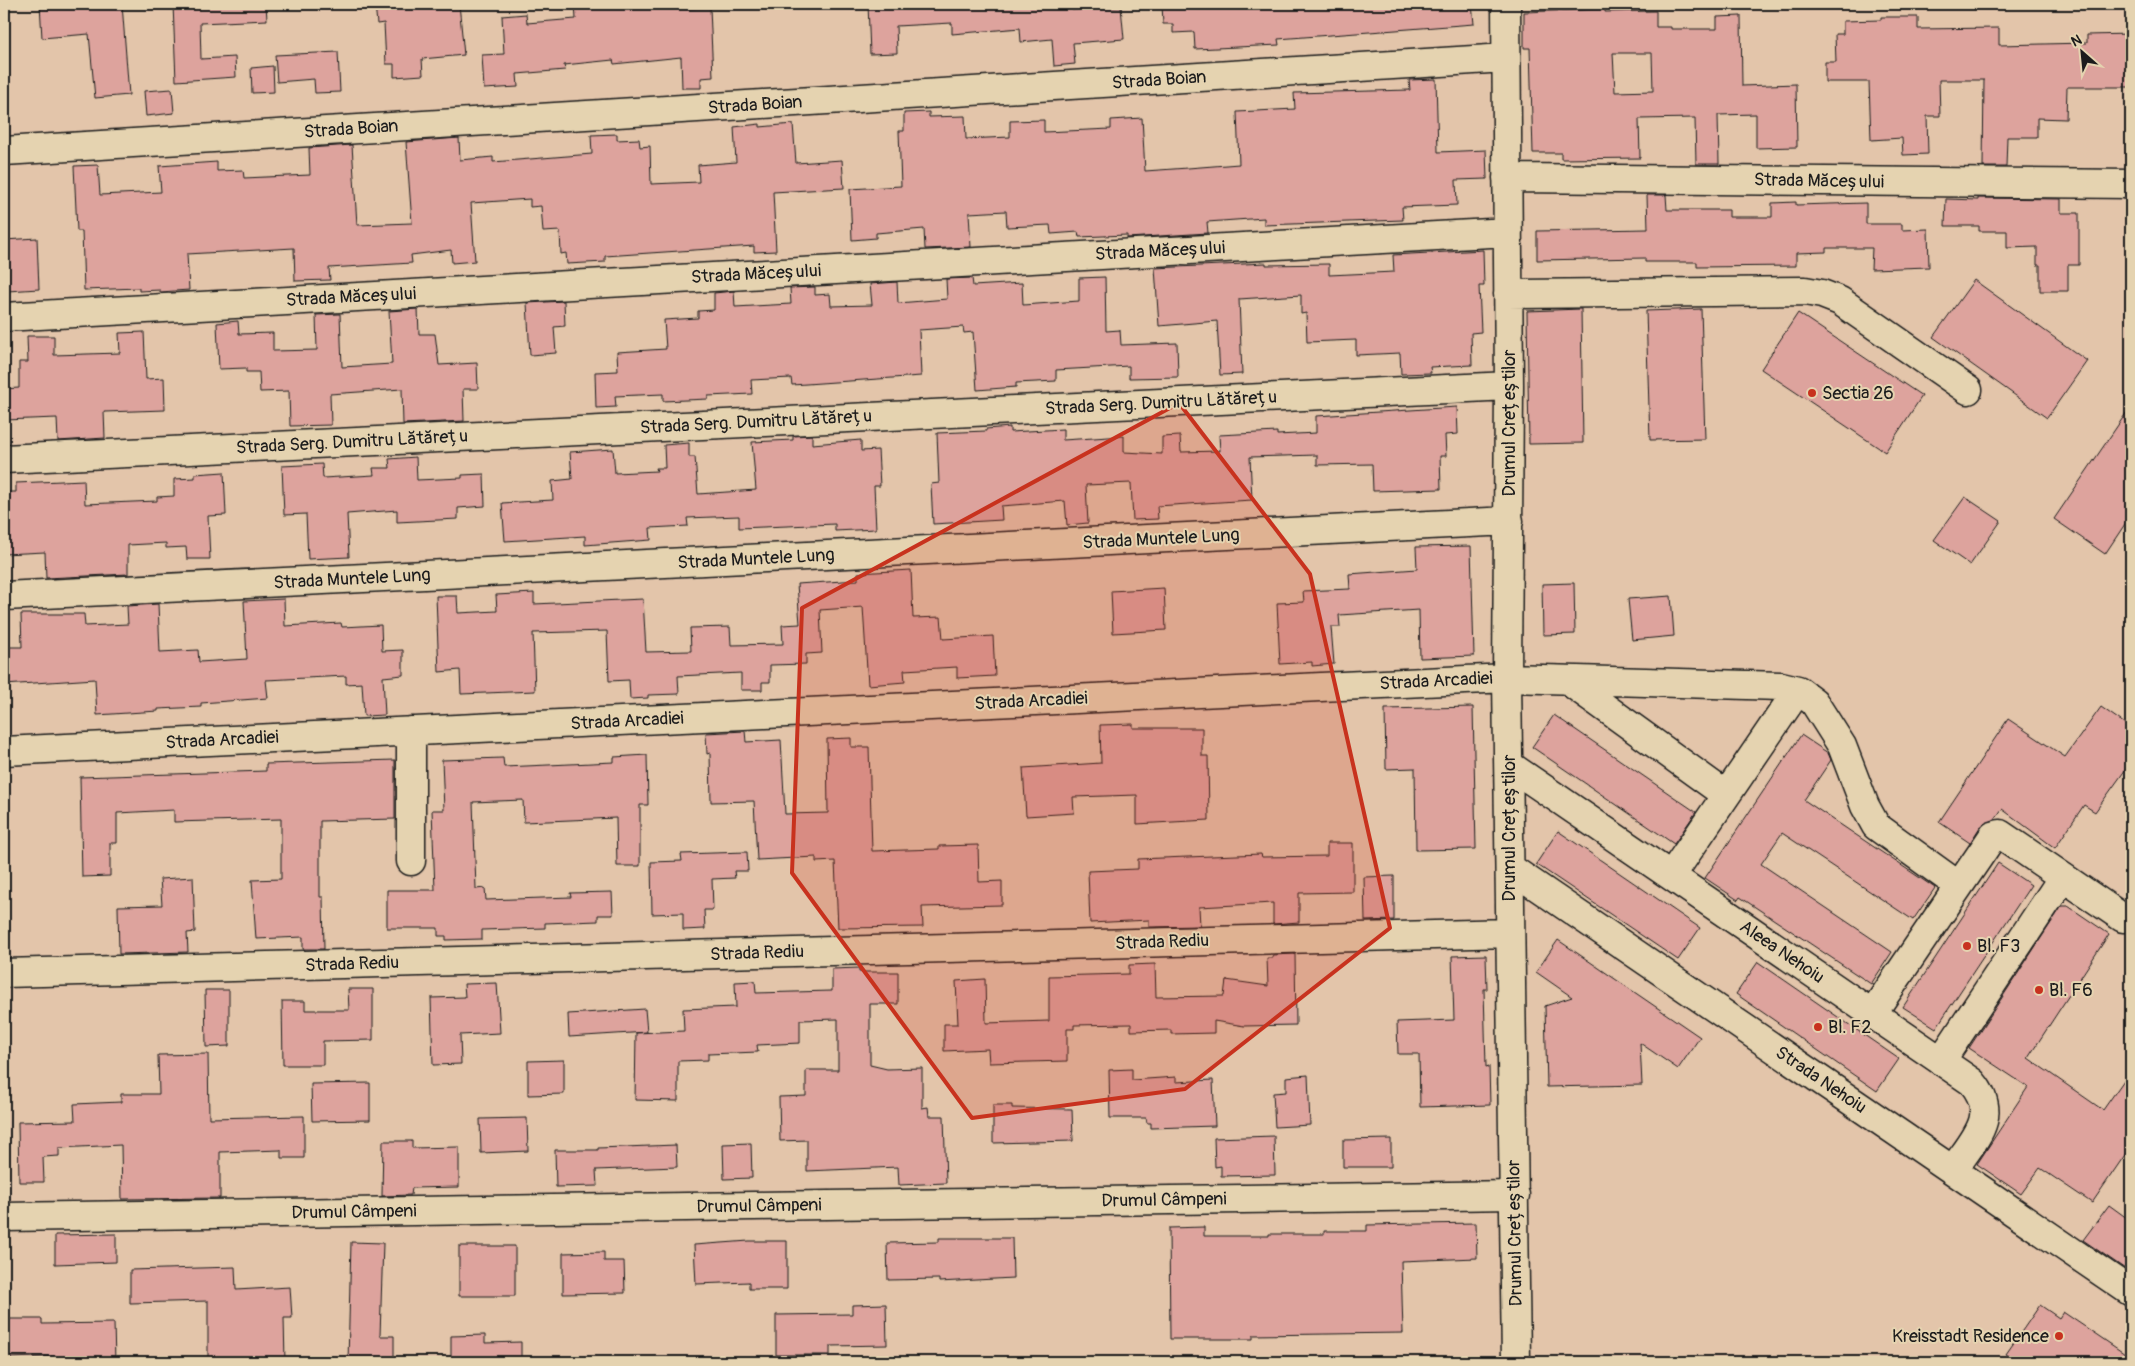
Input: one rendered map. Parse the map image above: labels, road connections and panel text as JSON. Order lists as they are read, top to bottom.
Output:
{
  "streets": {
    "street": [
      "Strada Boian",
      "Strada Măceșului",
      "Strada Serg. Dumitru Lătărețu",
      "Drumul Crețeștilor",
      "Strada Muntele Lung",
      "Strada Arcadiei",
      "Strada Rediu",
      "Aleea Nehoiu",
      "Strada Nehoiu",
      "Drumul Câmpeni"
    ]
  },
  "crossings": [
    ["Strada Boian", "Drumul Crețeștilor"],
    ["Strada Măceșului", "Drumul Crețeștilor"],
    ["Strada Serg. Dumitru Lătărețu", "Drumul Crețeștilor"],
    ["Drumul Crețeștilor", "Strada Muntele Lung"],
    ["Drumul Crețeștilor", "Strada Arcadiei"],
    ["Drumul Crețeștilor", "Strada Rediu"],
    ["Drumul Crețeștilor", "Aleea Nehoiu"],
    ["Drumul Crețeștilor", "Strada Nehoiu"],
    ["Drumul Crețeștilor", "Drumul Câmpeni"],
    ["Aleea Nehoiu", "Strada Nehoiu"]
  ],
  "places": [
    "Sectia 26",
    "Bl. F3",
    "Bl. F6",
    "Bl. F2",
    "Kreisstadt Residence"
  ],
  "north": "top left"
}
